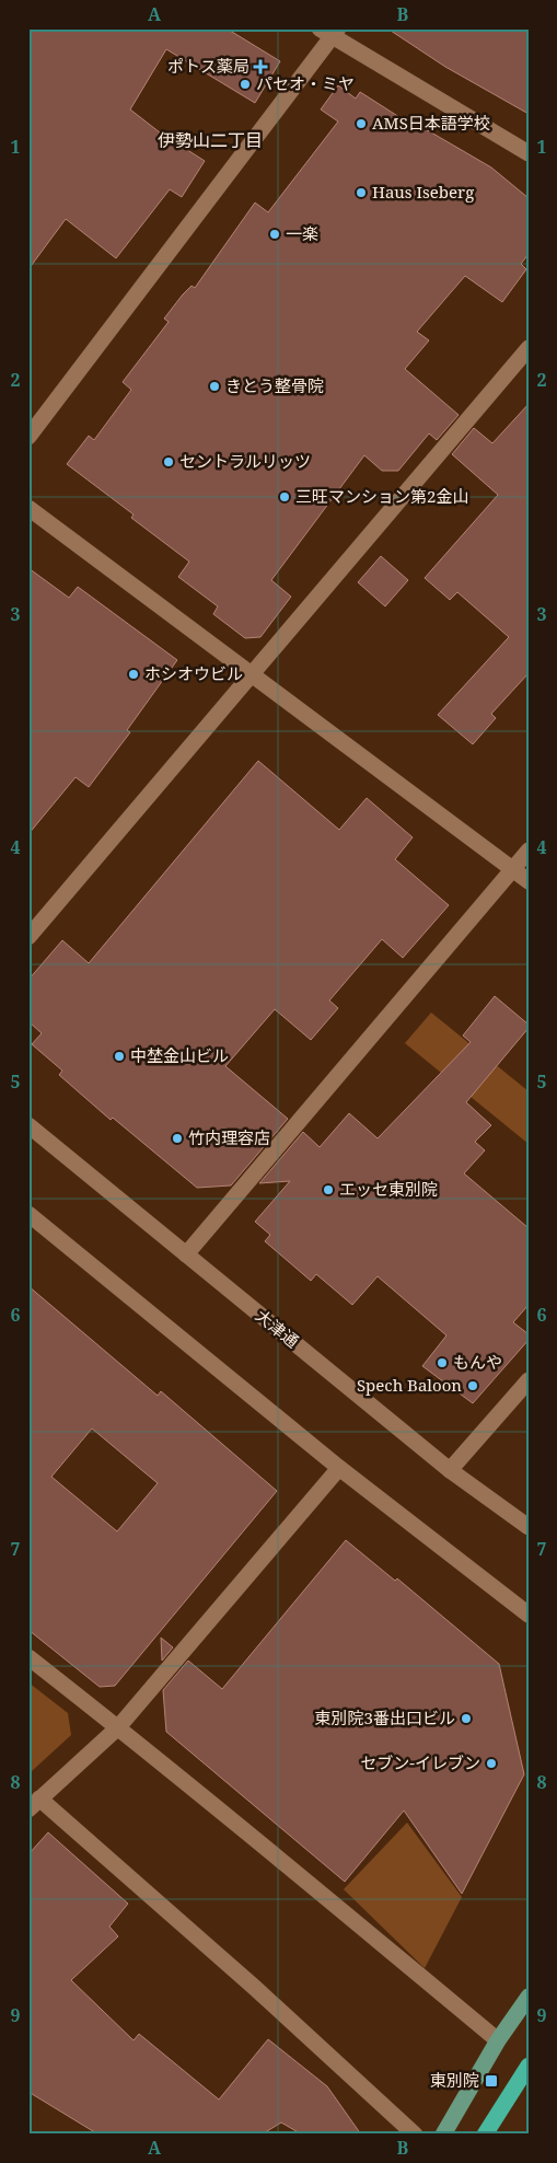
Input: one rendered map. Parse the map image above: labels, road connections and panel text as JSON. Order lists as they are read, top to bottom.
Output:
{
  "streets": {
    "street": ["大津通"]
  },
  "districts": ["伊勢山二丁目"],
  "places": {
    "health": ["ポトス薬局"],
    "other": [
      "パセオ・ミヤ",
      "AMS日本語学校",
      "Haus Iseberg",
      "一楽",
      "きとう整骨院",
      "セントラルリッツ",
      "三旺マンション第2金山",
      "ホシオウビル",
      "中埜金山ビル",
      "竹内理容店",
      "エッセ東別院",
      "もんや",
      "Spech Baloon",
      "東別院3番出口ビル",
      "セブン-イレブン"
    ],
    "transit": ["東別院"]
  },
  "grid": {
    "columns": ["A", "B"],
    "rows": [
      "1",
      "2",
      "3",
      "4",
      "5",
      "6",
      "7",
      "8",
      "9"
    ]
  }
}
